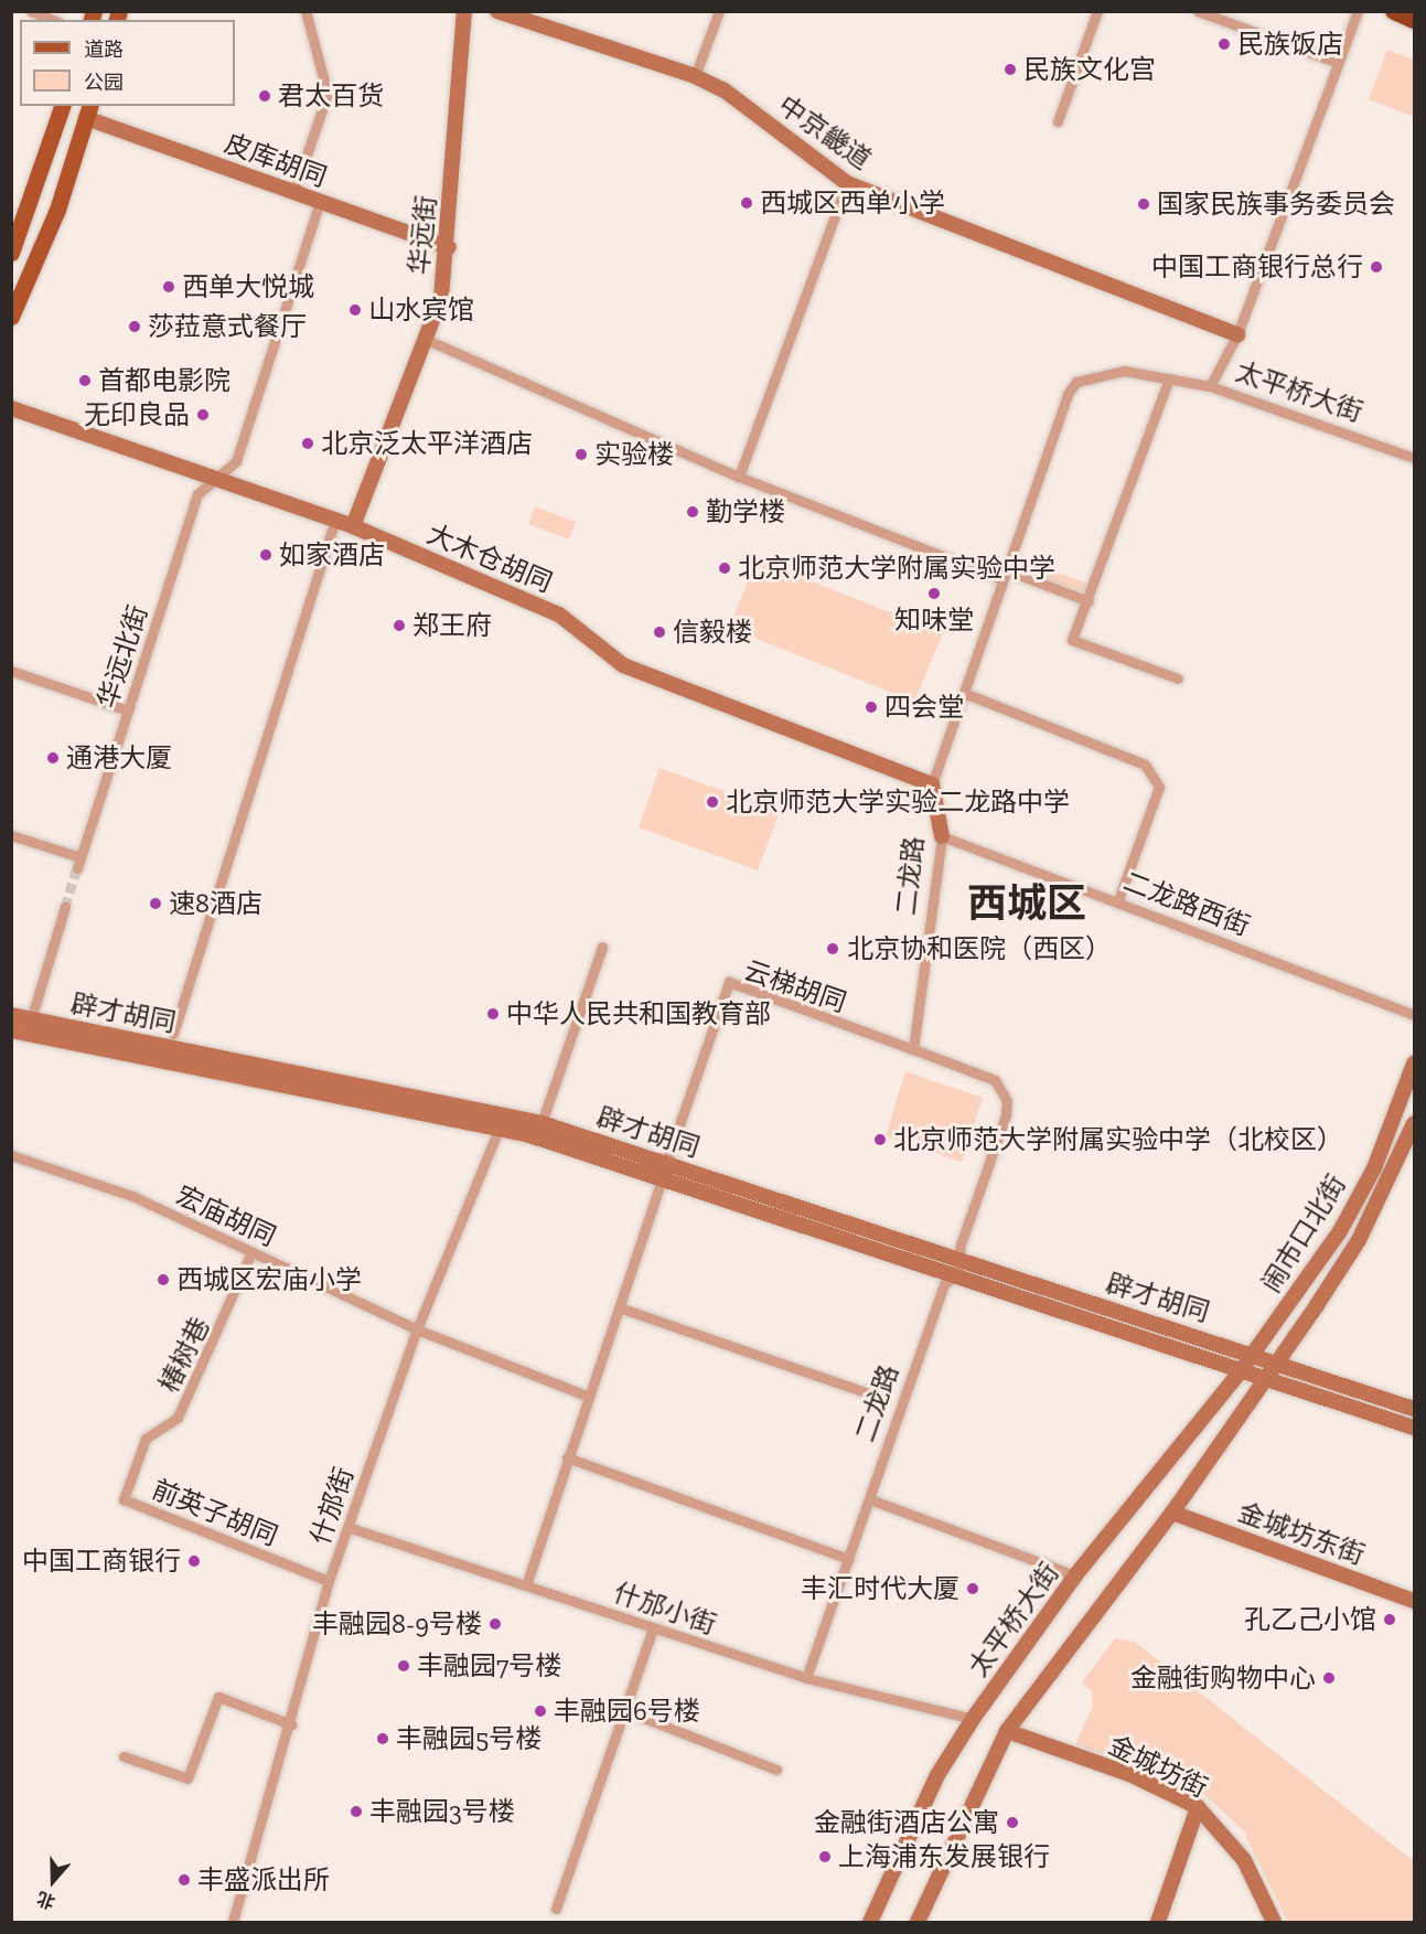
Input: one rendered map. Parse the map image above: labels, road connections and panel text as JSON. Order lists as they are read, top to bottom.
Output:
{
  "streets": {
    "main road": [
      "中京畿道",
      "皮库胡同",
      "华远街",
      "太平桥大街",
      "大木仓胡同",
      "二龙路",
      "辟才胡同",
      "闹市口北街",
      "金城坊东街",
      "金城坊街"
    ],
    "street": [
      "华远北街",
      "二龙路西街",
      "云梯胡同",
      "宏庙胡同",
      "椿树巷",
      "什邡街",
      "前英子胡同",
      "什邡小街"
    ]
  },
  "crossings": [
    ["中京畿道", "太平桥大街"],
    ["皮库胡同", "华远街"],
    ["皮库胡同", "华远北街"],
    ["华远街", "大木仓胡同"],
    ["太平桥大街", "辟才胡同"],
    ["太平桥大街", "闹市口北街"],
    ["太平桥大街", "什邡小街"],
    ["大木仓胡同", "华远北街"],
    ["大木仓胡同", "二龙路"],
    ["二龙路", "二龙路西街"],
    ["二龙路", "云梯胡同"],
    ["二龙路", "辟才胡同"],
    ["二龙路", "什邡小街"],
    ["云梯胡同", "辟才胡同"],
    ["辟才胡同", "闹市口北街"],
    ["辟才胡同", "什邡街"],
    ["宏庙胡同", "椿树巷"],
    ["宏庙胡同", "什邡街"],
    ["椿树巷", "前英子胡同"],
    ["什邡街", "前英子胡同"],
    ["什邡街", "什邡小街"]
  ],
  "districts": ["西城区"],
  "places": [
    "民族饭店",
    "民族文化宫",
    "君太百货",
    "西城区西单小学",
    "国家民族事务委员会",
    "中国工商银行总行",
    "西单大悦城",
    "山水宾馆",
    "莎菈意式餐厅",
    "首都电影院",
    "无印良品",
    "北京泛太平洋酒店",
    "实验楼",
    "勤学楼",
    "如家酒店",
    "北京师范大学附属实验中学",
    "知味堂",
    "郑王府",
    "信毅楼",
    "四会堂",
    "通港大厦",
    "北京师范大学实验二龙路中学",
    "速8酒店",
    "北京协和医院（西区）",
    "中华人民共和国教育部",
    "北京师范大学附属实验中学（北校区）",
    "西城区宏庙小学",
    "中国工商银行",
    "丰汇时代大厦",
    "孔乙己小馆",
    "丰融园8-9号楼",
    "丰融园7号楼",
    "金融街购物中心",
    "丰融园6号楼",
    "丰融园5号楼",
    "丰融园3号楼",
    "金融街酒店公寓",
    "上海浦东发展银行",
    "丰盛派出所"
  ],
  "legend": ["道路", "公园"],
  "north": "bottom"
}
